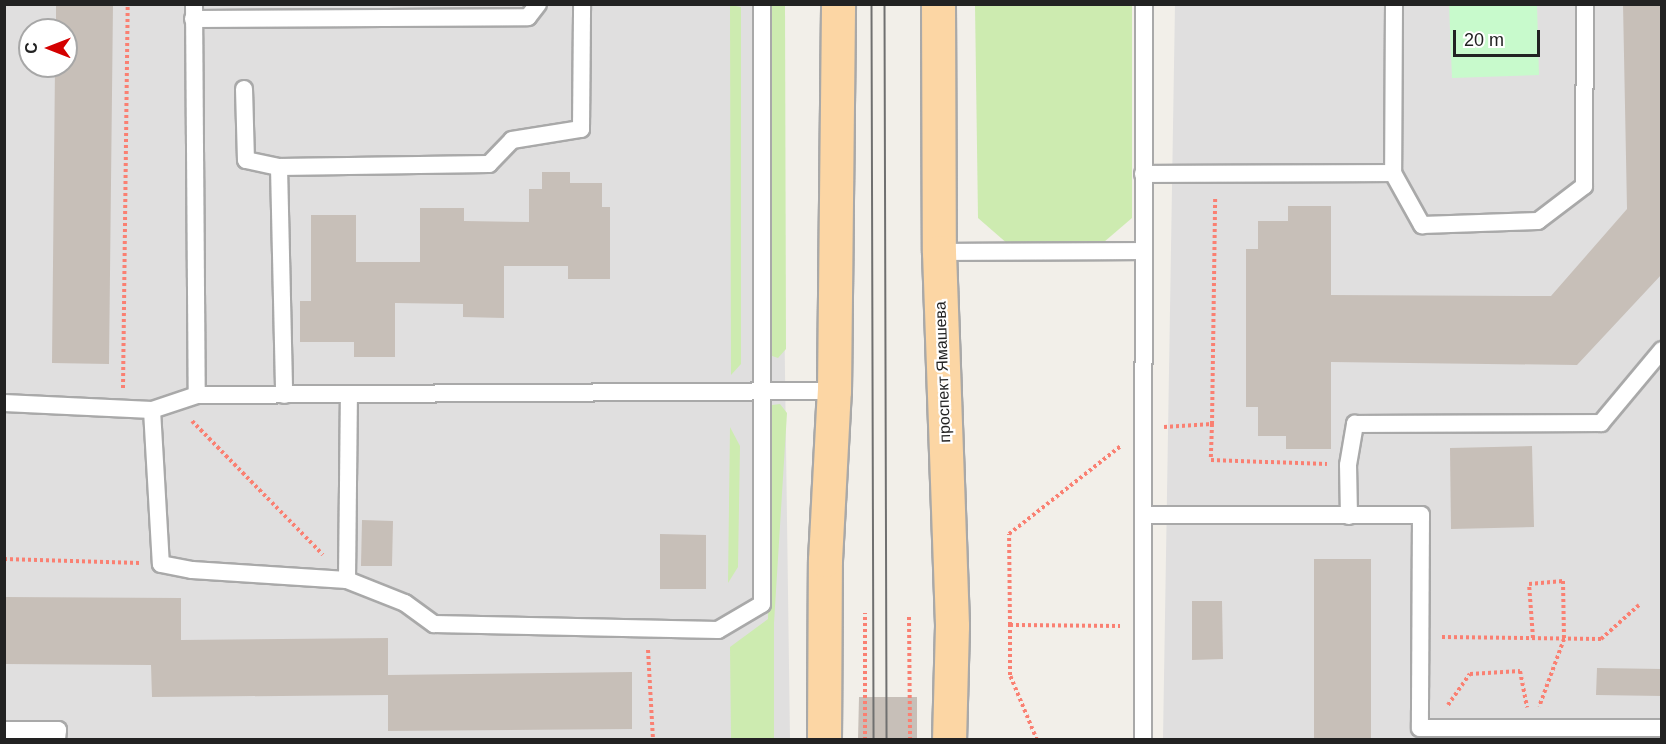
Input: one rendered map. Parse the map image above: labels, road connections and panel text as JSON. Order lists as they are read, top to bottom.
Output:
{
  "streets": {
    "main road": ["проспект Ямашева"]
  },
  "scale_bar": "20 m",
  "north": "left"
}
